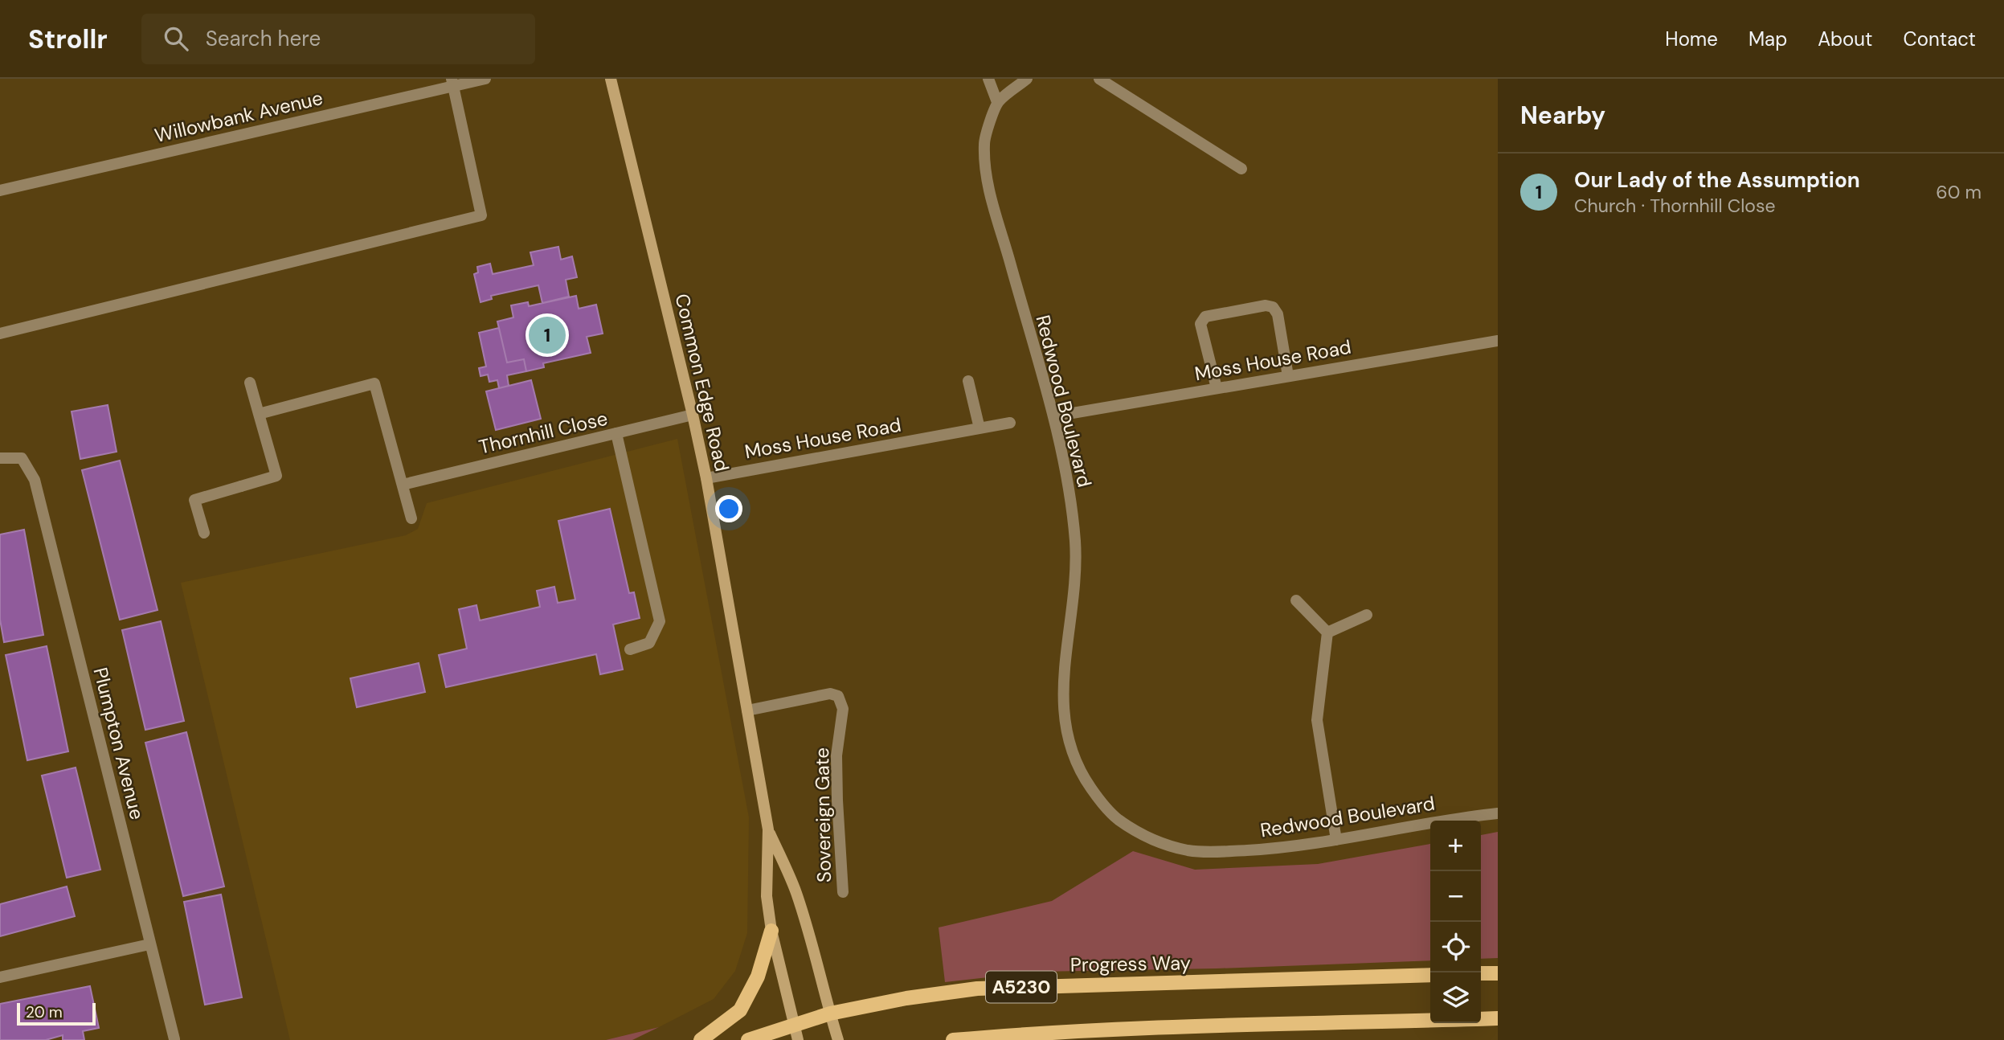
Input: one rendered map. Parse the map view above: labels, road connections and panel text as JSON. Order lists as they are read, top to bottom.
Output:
{
  "streets": {
    "main road": ["Common Edge Road", "Progress Way", "A5230"],
    "street": [
      "Willowbank Avenue",
      "Moss House Road",
      "Redwood Boulevard",
      "Thornhill Close",
      "Plumpton Avenue",
      "Sovereign Gate"
    ]
  },
  "crossings": [
    ["Moss House Road", "Common Edge Road"],
    ["Moss House Road", "Redwood Boulevard"],
    ["Common Edge Road", "Thornhill Close"],
    ["Common Edge Road", "Sovereign Gate"],
    ["Common Edge Road", "Progress Way"],
    ["Common Edge Road", "A5230"],
    ["Progress Way", "A5230"]
  ],
  "scale_bar": "20 m",
  "page": {
    "header": "Strollr",
    "search": "Search here",
    "nav": [
      "Home",
      "Map",
      "About",
      "Contact"
    ],
    "heading": "Nearby",
    "list": [
      {
        "mark": "1",
        "name": "Our Lady of the Assumption",
        "note": "Church · Thornhill Close",
        "value": "60 m"
      }
    ],
    "pins": "1",
    "map_buttons": ["+", "−"],
    "scale": "20 m"
  }
}
